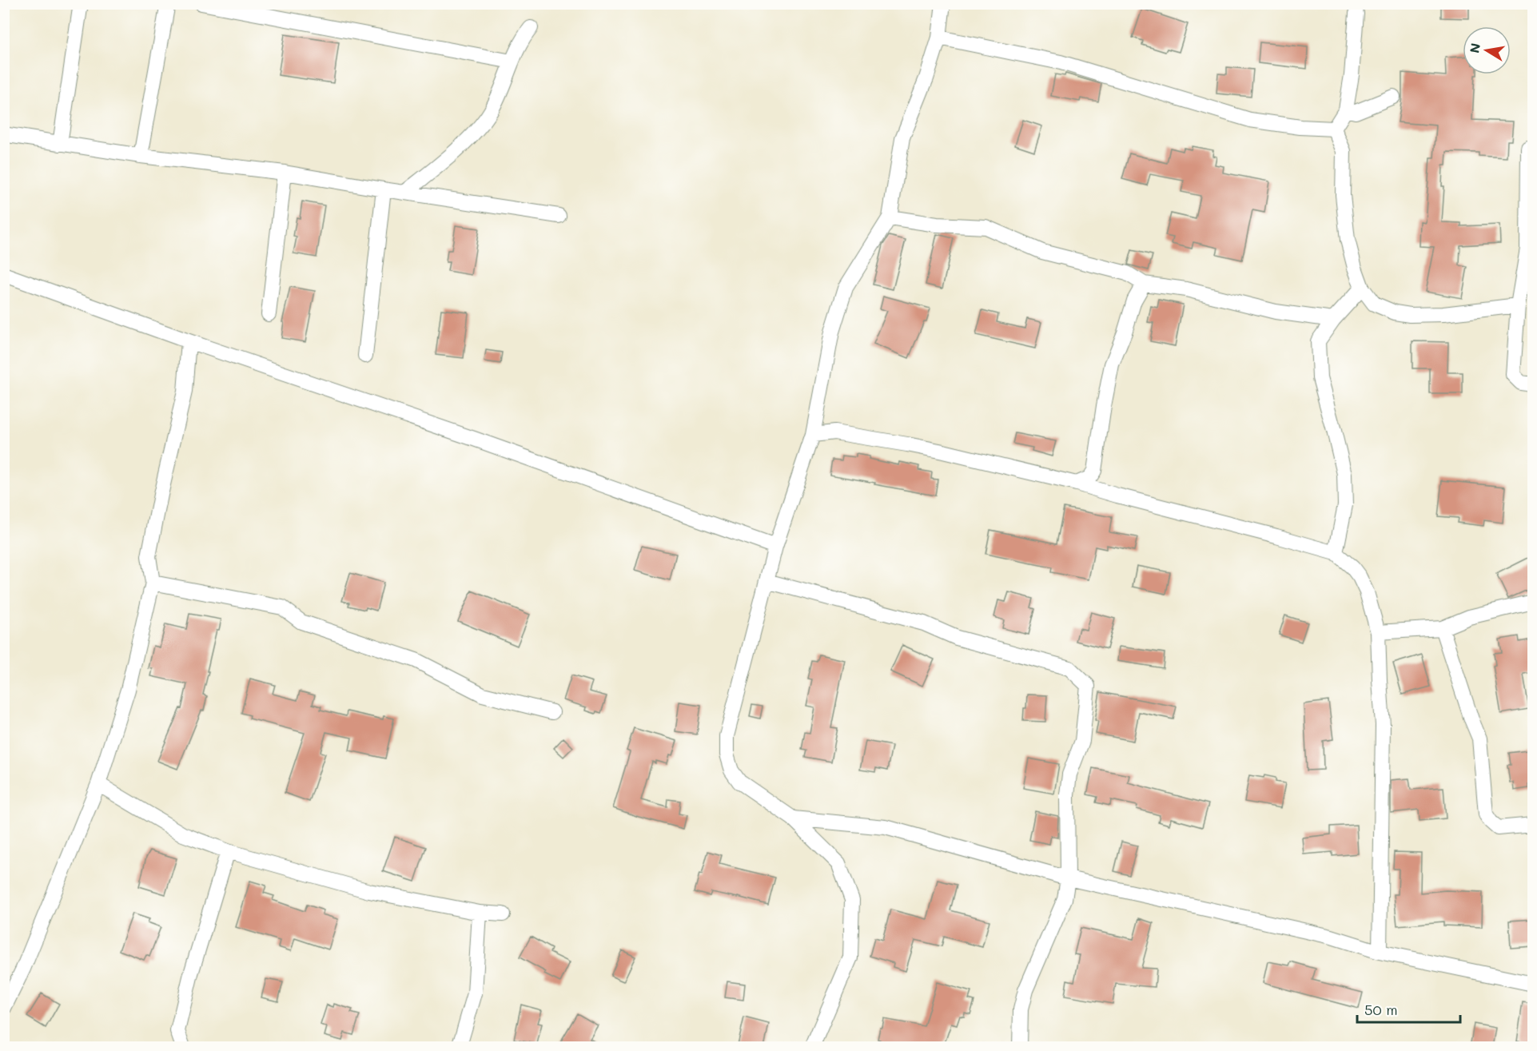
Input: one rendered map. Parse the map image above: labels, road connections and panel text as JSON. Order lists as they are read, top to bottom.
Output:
{
  "scale_bar": "50 m",
  "north": "left"
}
